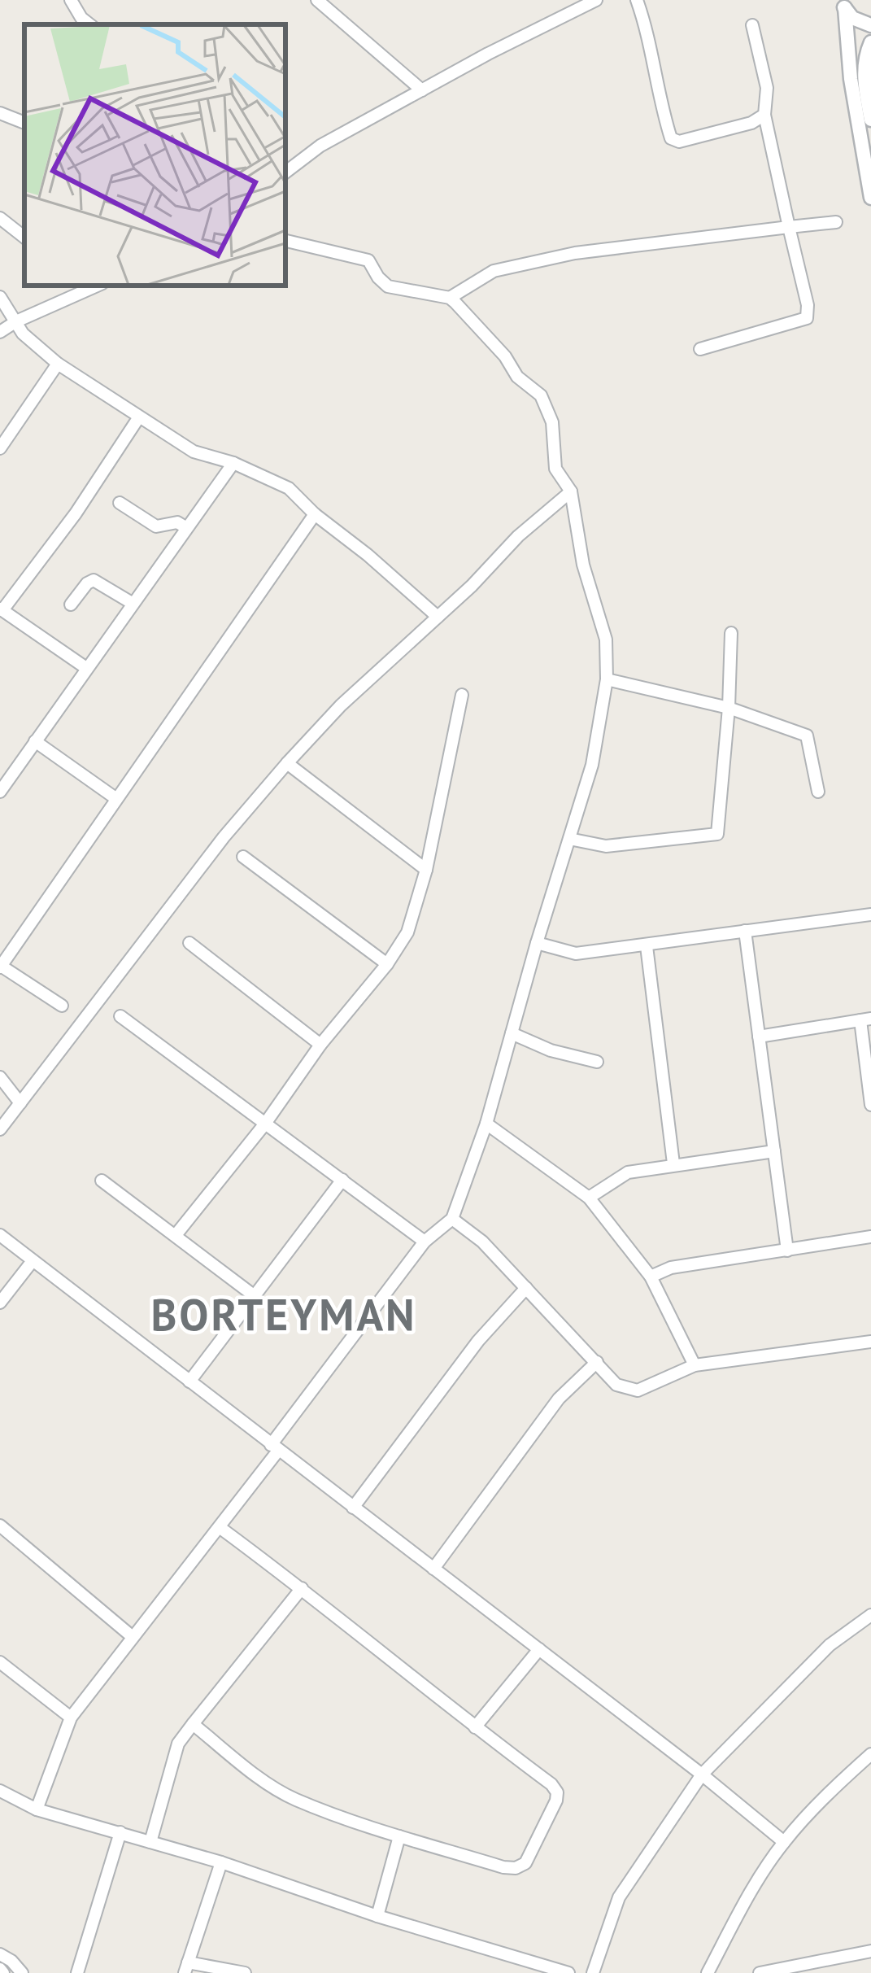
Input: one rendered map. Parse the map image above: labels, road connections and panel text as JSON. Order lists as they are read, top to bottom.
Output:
{
  "districts": ["BORTEYMAN"]
}
